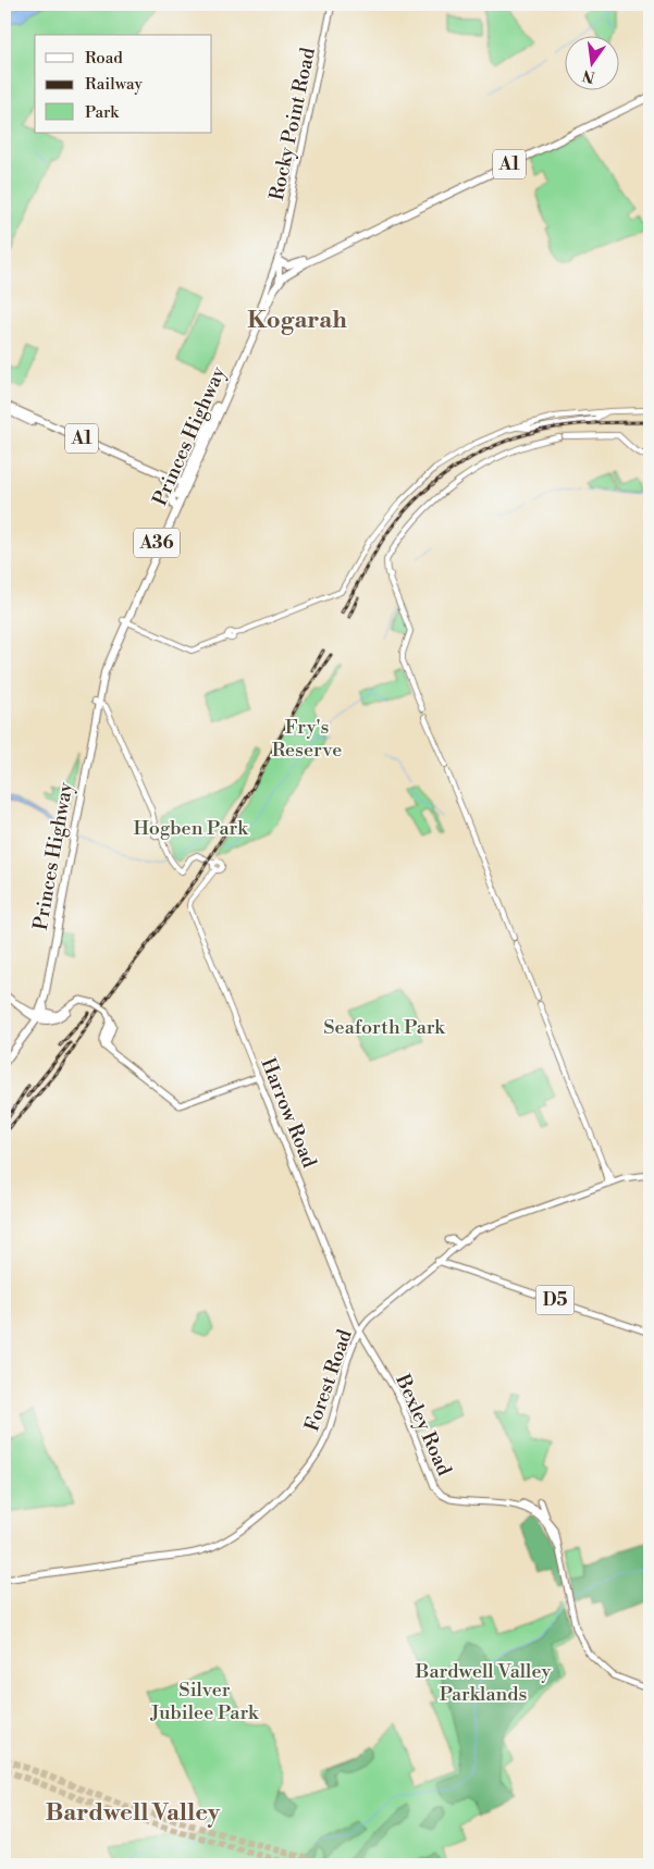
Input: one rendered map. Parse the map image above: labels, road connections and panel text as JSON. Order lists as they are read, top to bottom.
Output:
{
  "streets": {
    "highway": ["A1", "Princes Highway", "A36"],
    "main road": [
      "Rocky Point Road",
      "Harrow Road",
      "D5",
      "Forest Road",
      "Bexley Road"
    ]
  },
  "crossings": [
    ["Rocky Point Road", "Princes Highway"],
    ["A1", "Princes Highway"],
    ["Harrow Road", "Forest Road"],
    ["Harrow Road", "Bexley Road"],
    ["D5", "Forest Road"],
    ["Forest Road", "Bexley Road"]
  ],
  "districts": ["Kogarah", "Bardwell Valley"],
  "parks": [
    "Fry's Reserve",
    "Hogben Park",
    "Seaforth Park",
    "Bardwell Valley Parklands",
    "Silver Jubilee Park"
  ],
  "legend": ["Road", "Railway", "Park"],
  "north": "bottom"
}
